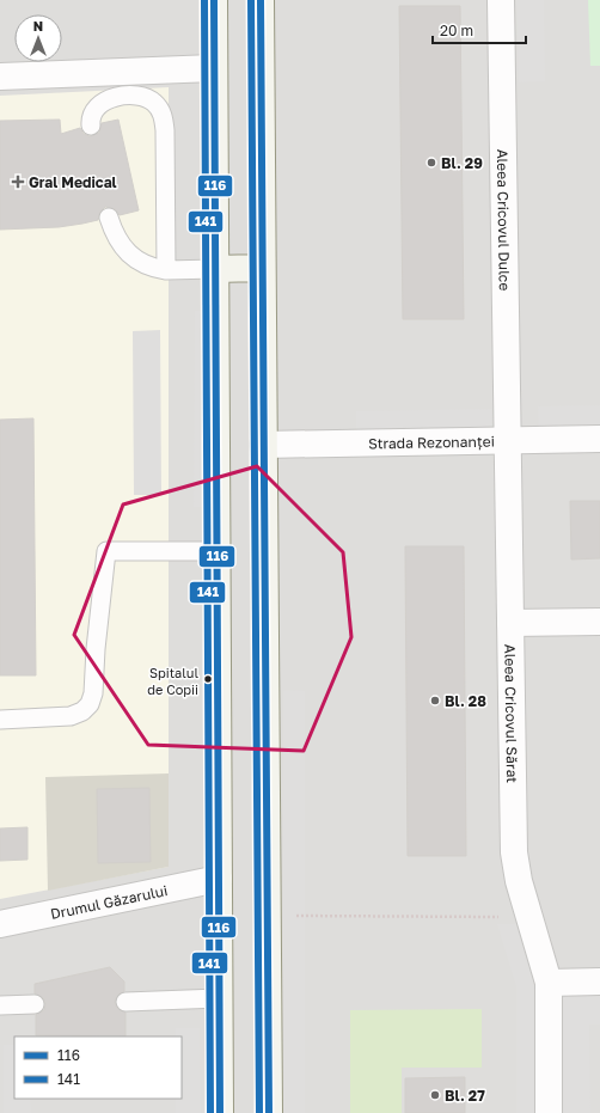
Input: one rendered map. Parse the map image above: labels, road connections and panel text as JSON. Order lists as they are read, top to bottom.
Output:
{
  "streets": {
    "street": [
      "Aleea Cricovul Dulce",
      "Strada Rezonanței",
      "Aleea Cricovul Sărat",
      "Drumul Găzarului"
    ]
  },
  "crossings": [
    ["Aleea Cricovul Dulce", "Strada Rezonanței"],
    ["Aleea Cricovul Dulce", "Aleea Cricovul Sărat"],
    ["Strada Rezonanței", "Aleea Cricovul Sărat"]
  ],
  "places": {
    "other": [
      "Bl. 29",
      "Spitalul de Copii",
      "Bl. 28",
      "Bl. 27"
    ],
    "health": ["Gral Medical"]
  },
  "lines": ["transit line 116", "transit line 141"],
  "legend": ["116", "141"],
  "scale_bar": "20 m",
  "north": "top"
}
